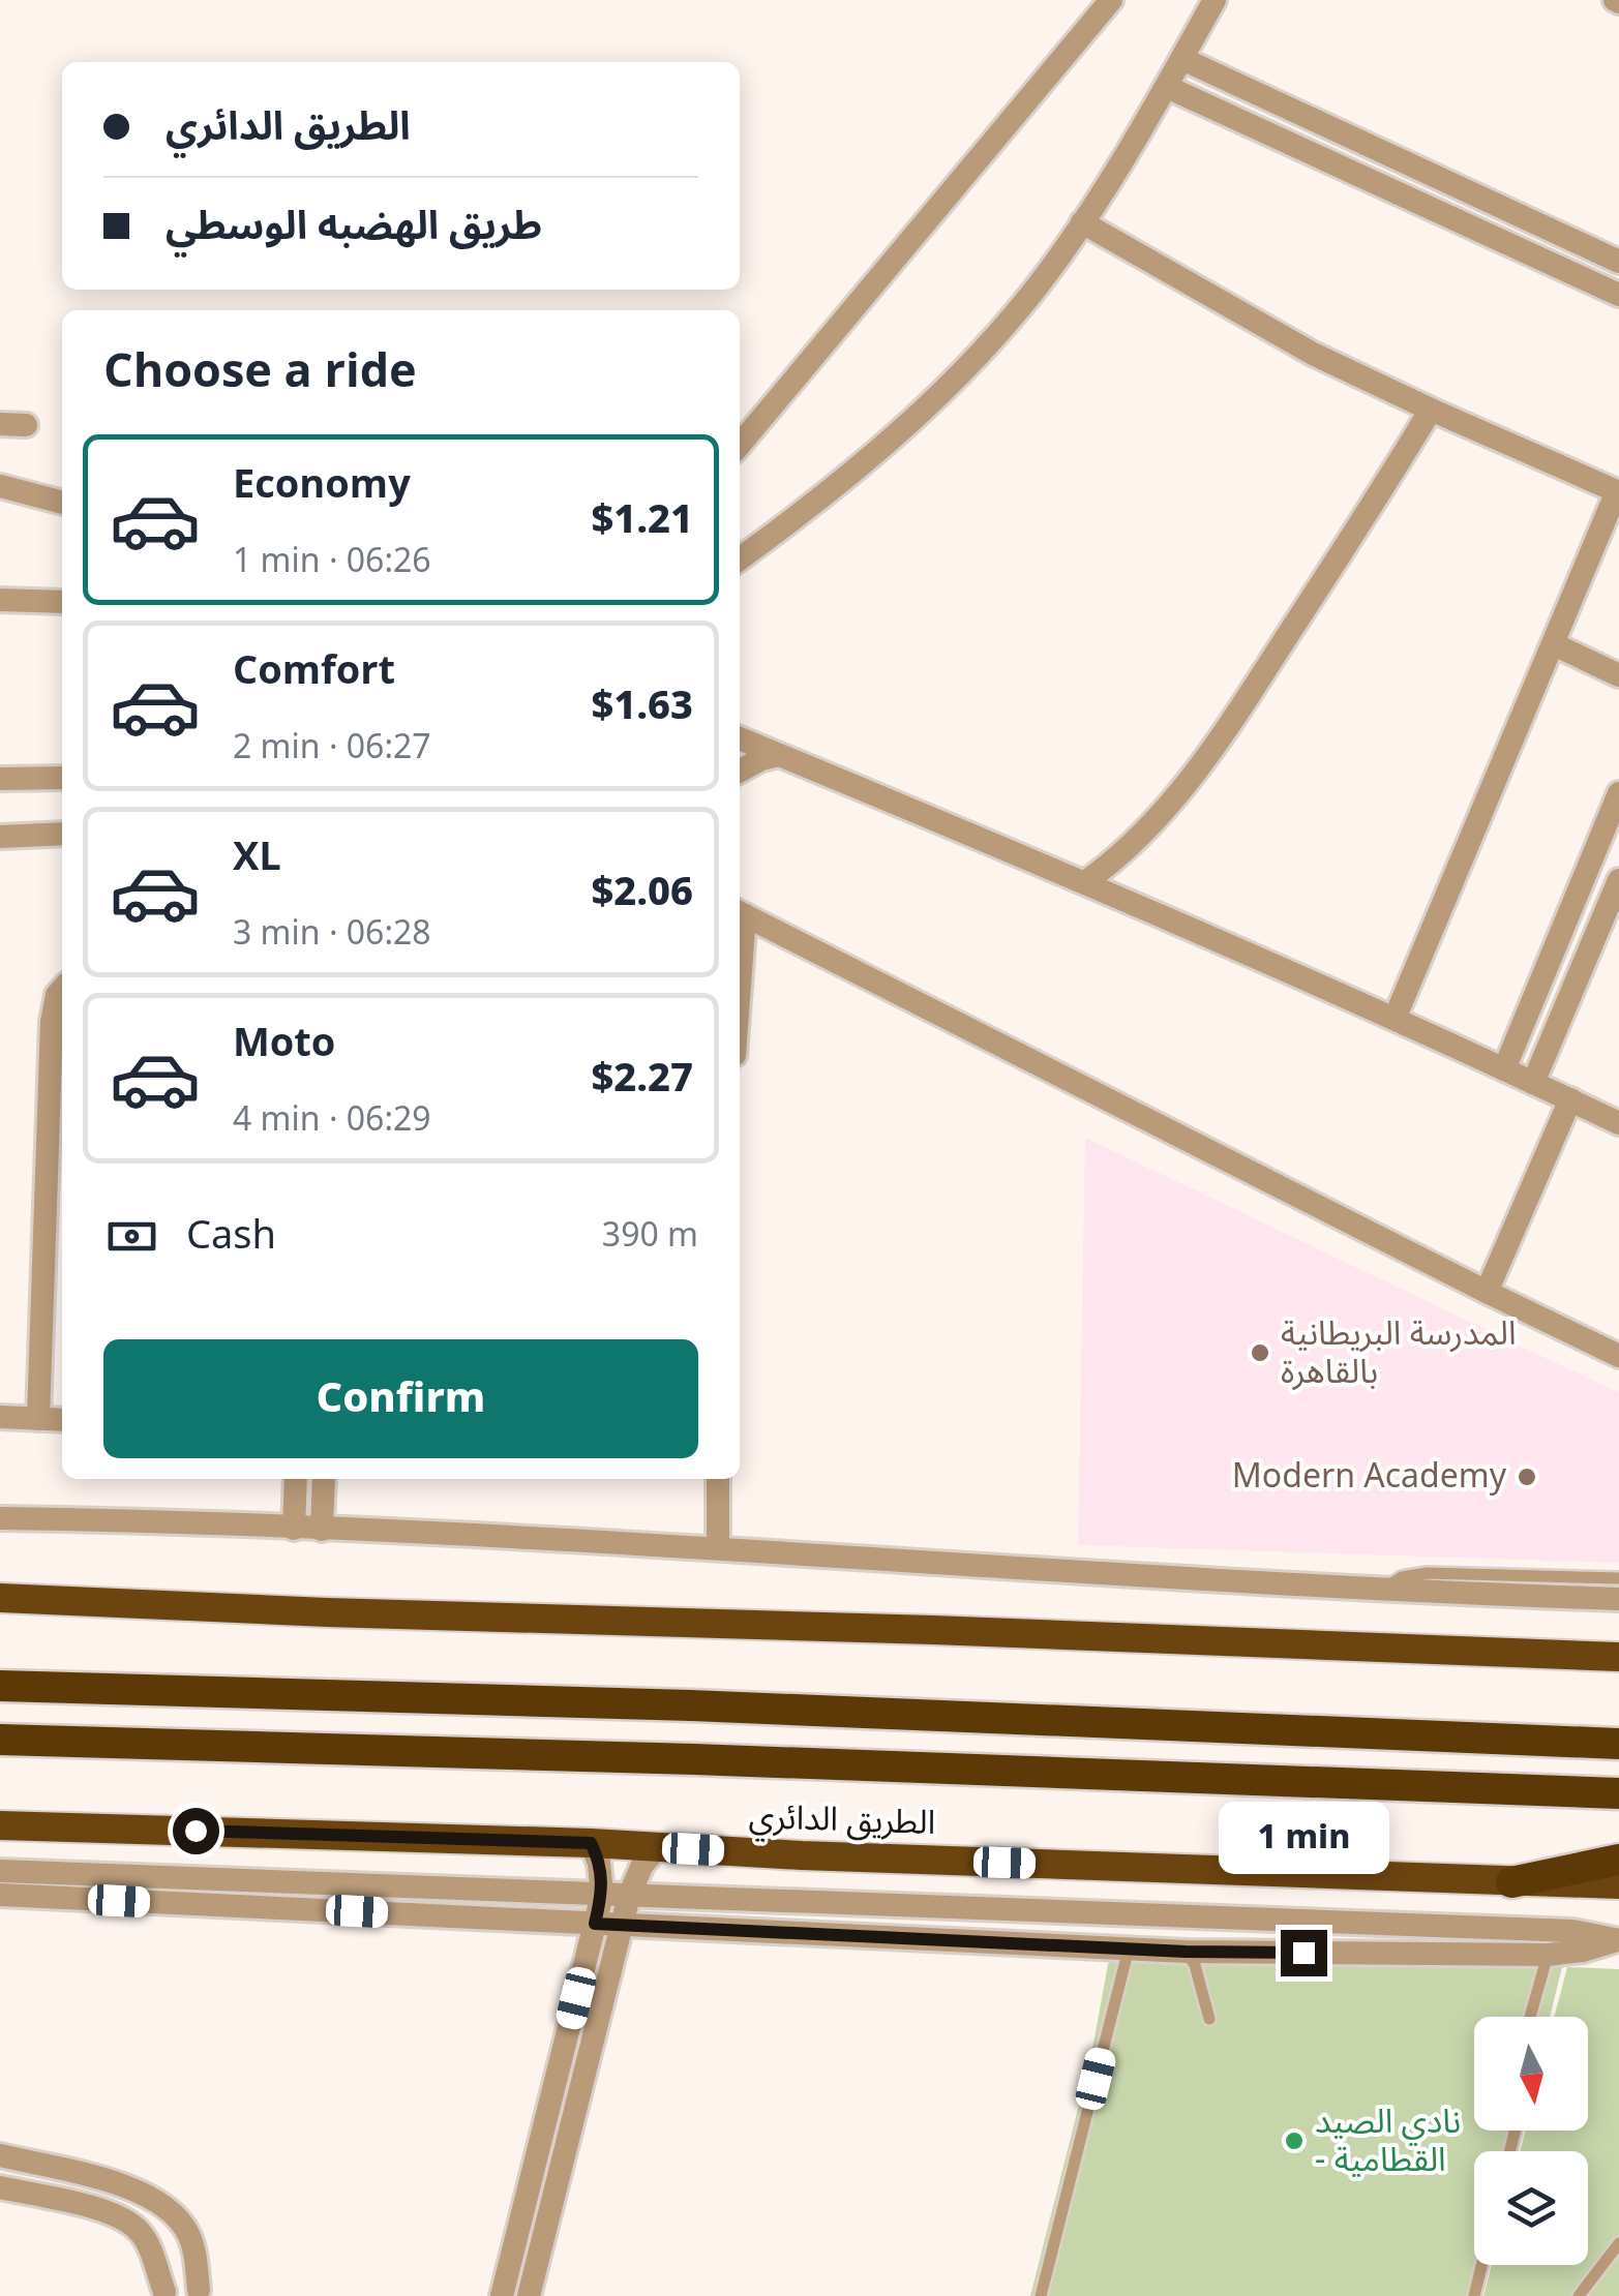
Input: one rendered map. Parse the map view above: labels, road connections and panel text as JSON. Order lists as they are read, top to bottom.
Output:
{
  "streets": {
    "highway": ["الطريق الدائري"]
  },
  "places": ["المدرسة البريطانية بالقاهرة", "Modern Academy", "نادي الصيد - القطامية"],
  "north": "bottom",
  "page": {
    "banner": ["الطريق الدائري", "طريق الهضبه الوسطي"],
    "heading": "Choose a ride",
    "list": [
      {
        "name": "Economy",
        "note": "1 min · 06:26",
        "value": "$1.21"
      },
      {
        "name": "Comfort",
        "note": "2 min · 06:27",
        "value": "$1.63"
      },
      {
        "name": "XL",
        "note": "3 min · 06:28",
        "value": "$2.06"
      },
      {
        "name": "Moto",
        "note": "4 min · 06:29",
        "value": "$2.27"
      }
    ],
    "pay": ["Cash", "390 m"],
    "buttons": "Confirm",
    "bubble": "1 min"
  }
}
